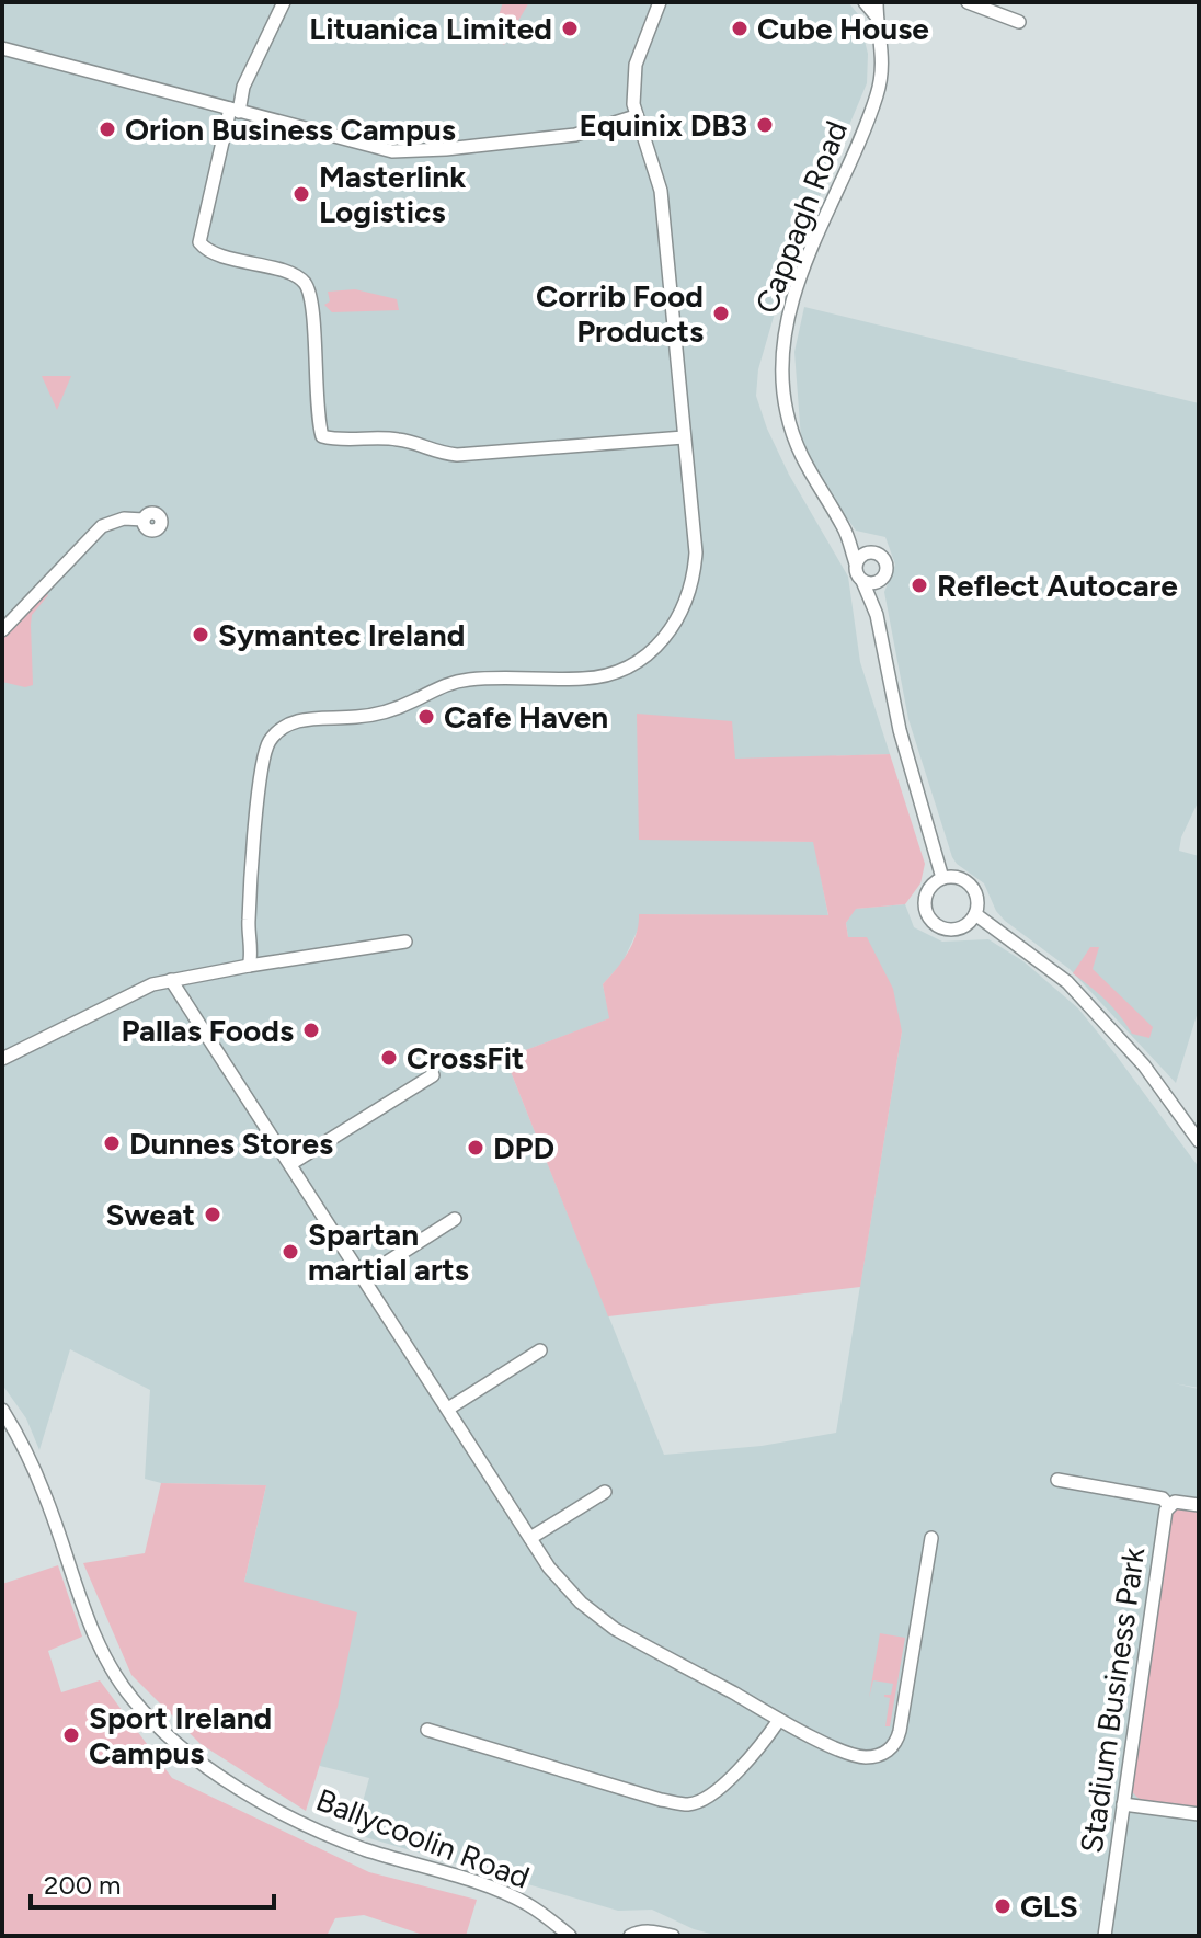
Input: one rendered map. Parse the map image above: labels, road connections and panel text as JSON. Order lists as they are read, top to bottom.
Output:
{
  "streets": {
    "street": ["Cappagh Road", "Stadium Business Park", "Ballycoolin Road"]
  },
  "places": [
    "Lituanica Limited",
    "Cube House",
    "Equinix DB3",
    "Orion Business Campus",
    "Masterlink Logistics",
    "Corrib Food Products",
    "Reflect Autocare",
    "Symantec Ireland",
    "Cafe Haven",
    "Pallas Foods",
    "CrossFit",
    "Dunnes Stores",
    "DPD",
    "Sweat",
    "Spartan martial arts",
    "Sport Ireland Campus",
    "GLS"
  ],
  "scale_bar": "200 m"
}
